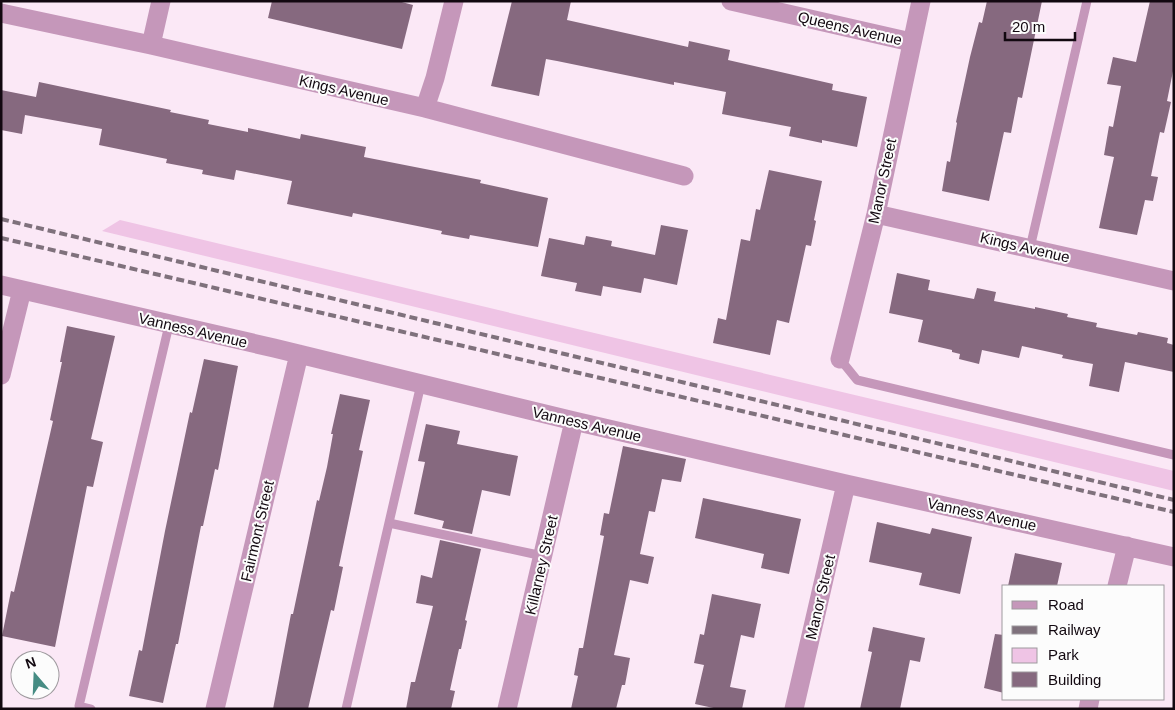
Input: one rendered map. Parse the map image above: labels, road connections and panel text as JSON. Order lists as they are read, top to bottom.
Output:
{
  "streets": {
    "street": [
      "Queens Avenue",
      "Kings Avenue",
      "Manor Street",
      "Vanness Avenue",
      "Fairmont Street",
      "Killarney Street"
    ]
  },
  "crossings": [
    ["Queens Avenue", "Manor Street"],
    ["Kings Avenue", "Manor Street"],
    ["Manor Street", "Vanness Avenue"],
    ["Vanness Avenue", "Fairmont Street"],
    ["Vanness Avenue", "Killarney Street"]
  ],
  "legend": [
    "Road",
    "Railway",
    "Park",
    "Building"
  ],
  "scale_bar": "20 m",
  "north": "top"
}
